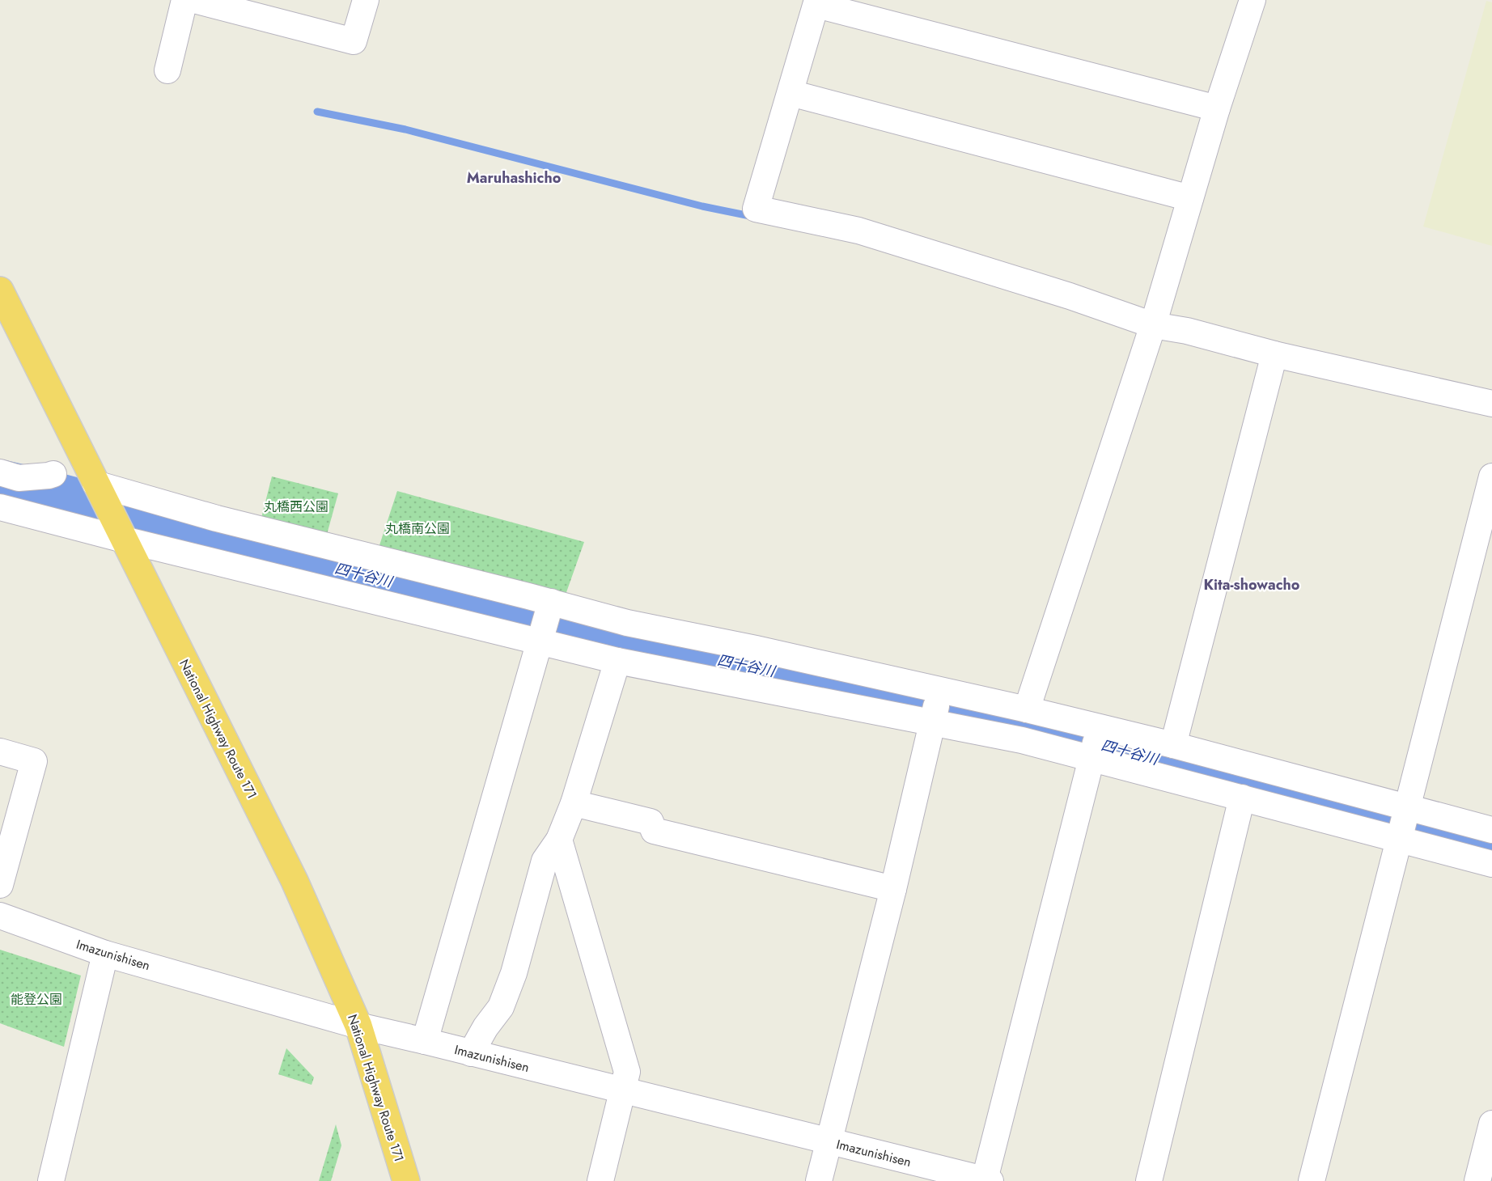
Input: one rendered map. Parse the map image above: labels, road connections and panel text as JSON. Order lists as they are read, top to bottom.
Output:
{
  "streets": {
    "highway": ["National Highway Route 171"],
    "street": ["Imazunishisen"]
  },
  "crossings": [
    ["National Highway Route 171", "Imazunishisen"]
  ],
  "districts": ["Maruhashicho", "Kita-showacho"],
  "water": ["四十谷川"],
  "parks": ["丸橋西公園", "丸橋南公園", "能登公園"]
}
